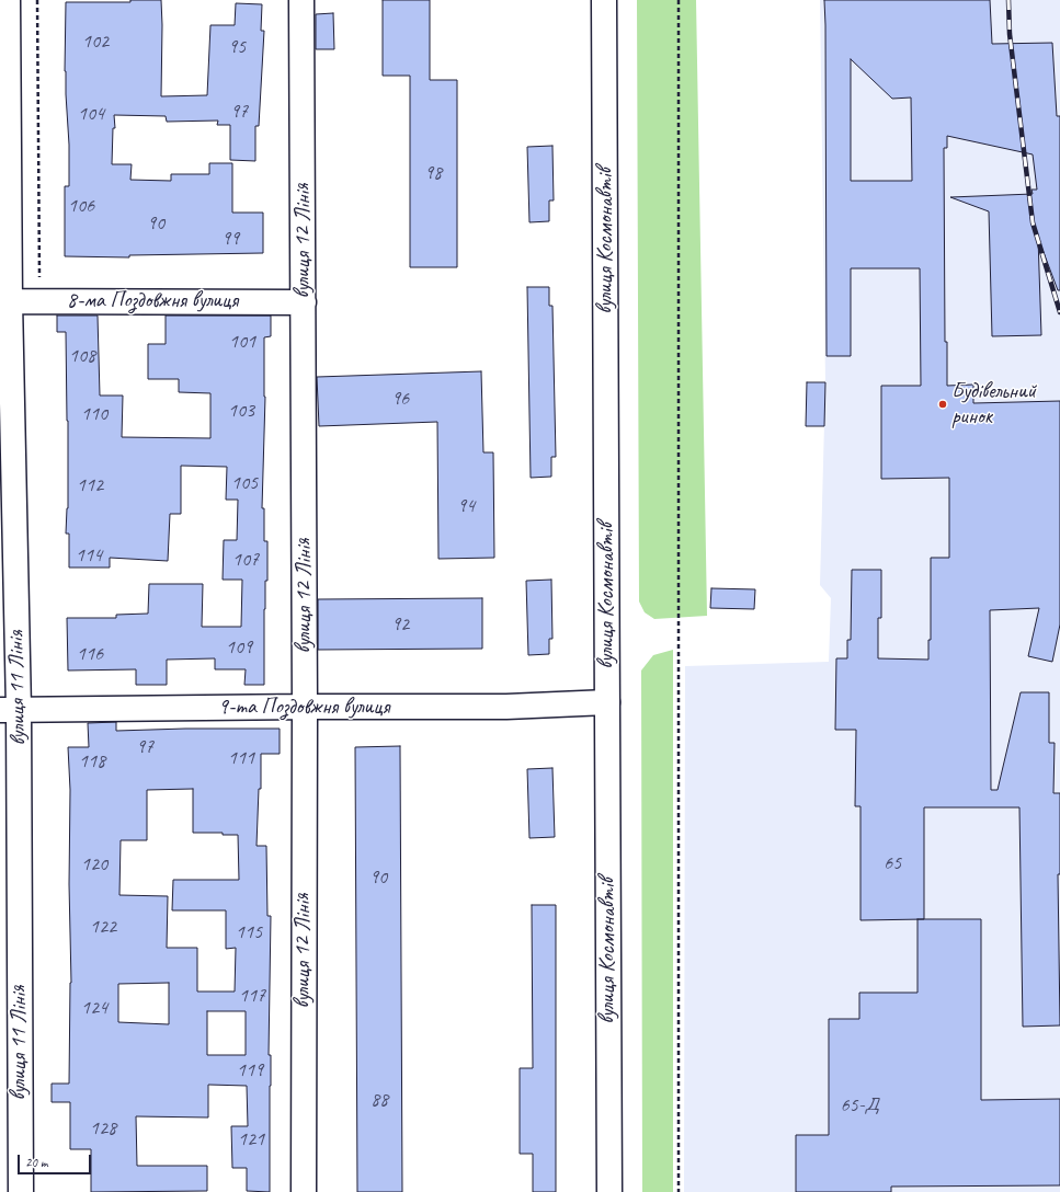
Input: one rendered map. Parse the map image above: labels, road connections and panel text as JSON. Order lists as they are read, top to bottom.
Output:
{
  "streets": {
    "street": [
      "вулиця 12 Лінія",
      "вулиця Космонавтів",
      "8-ма Поздовжня вулиця",
      "вулиця 11 Лінія",
      "9-та Поздовжня вулиця"
    ]
  },
  "crossings": [
    ["вулиця 12 Лінія", "8-ма Поздовжня вулиця"],
    ["вулиця 12 Лінія", "9-та Поздовжня вулиця"],
    ["вулиця Космонавтів", "9-та Поздовжня вулиця"],
    ["8-ма Поздовжня вулиця", "вулиця 11 Лінія"],
    ["вулиця 11 Лінія", "9-та Поздовжня вулиця"]
  ],
  "places": ["Будівельний ринок"],
  "house_numbers": [
    "102",
    "95",
    "97",
    "104",
    "98",
    "106",
    "90",
    "99",
    "101",
    "108",
    "96",
    "103",
    "110",
    "105",
    "112",
    "94",
    "114",
    "107",
    "92",
    "109",
    "116",
    "97",
    "111",
    "118",
    "65",
    "120",
    "90",
    "122",
    "115",
    "117",
    "124",
    "119",
    "88",
    "65-Д",
    "128",
    "121"
  ],
  "scale_bar": "20 m"
}
